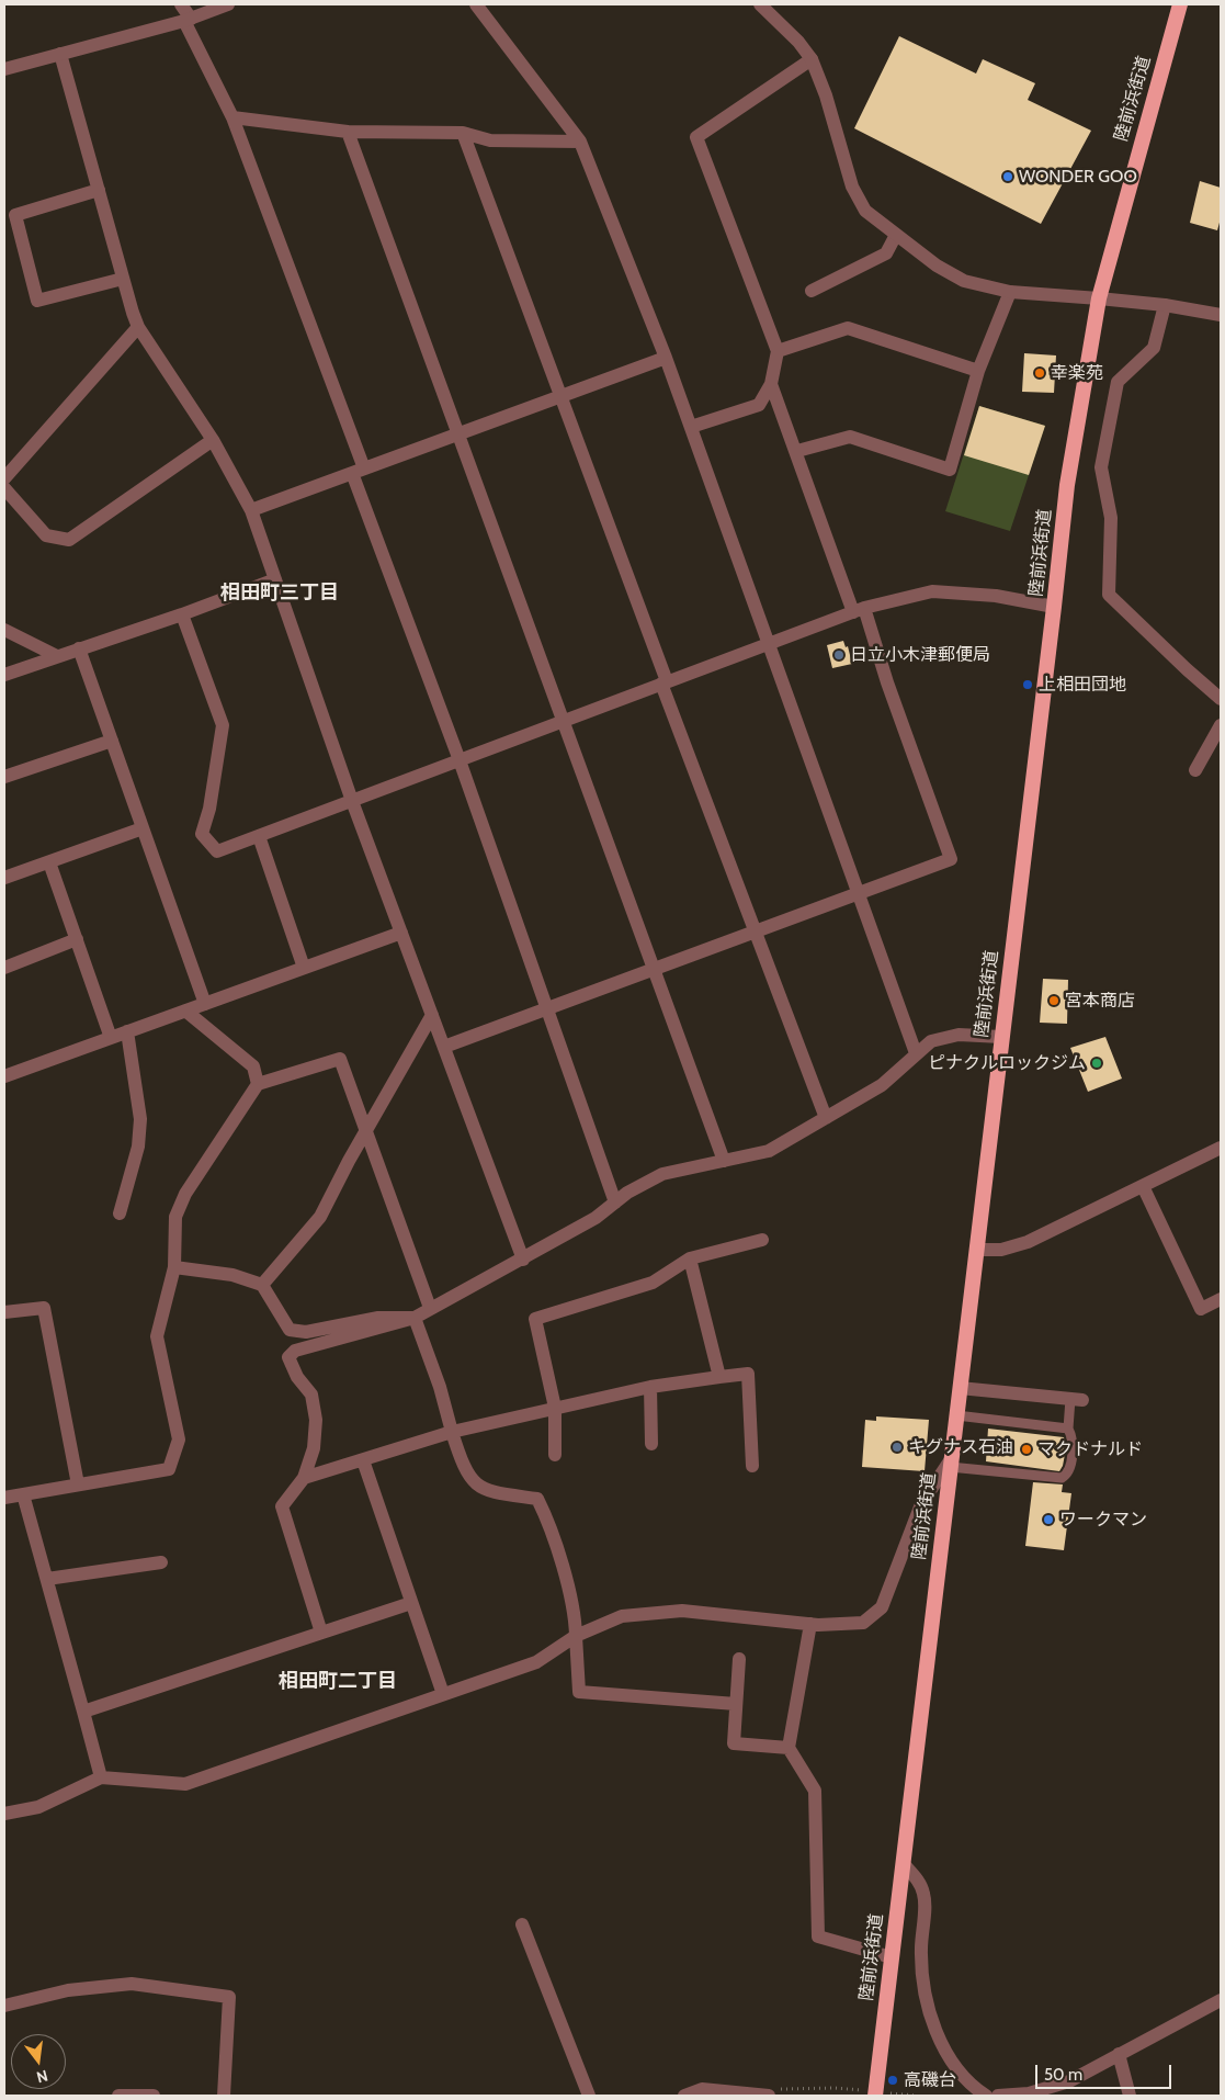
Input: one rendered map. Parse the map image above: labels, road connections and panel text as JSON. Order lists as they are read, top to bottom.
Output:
{
  "streets": {
    "highway": ["陸前浜街道"]
  },
  "districts": ["相田町三丁目", "相田町二丁目"],
  "places": [
    "WONDER GOO",
    "幸楽苑",
    "日立小木津郵便局",
    "上相田団地",
    "宮本商店",
    "ピナクルロックジム",
    "キグナス石油",
    "マクドナルド",
    "ワークマン",
    "高磯台"
  ],
  "scale_bar": "50 m",
  "north": "bottom"
}
